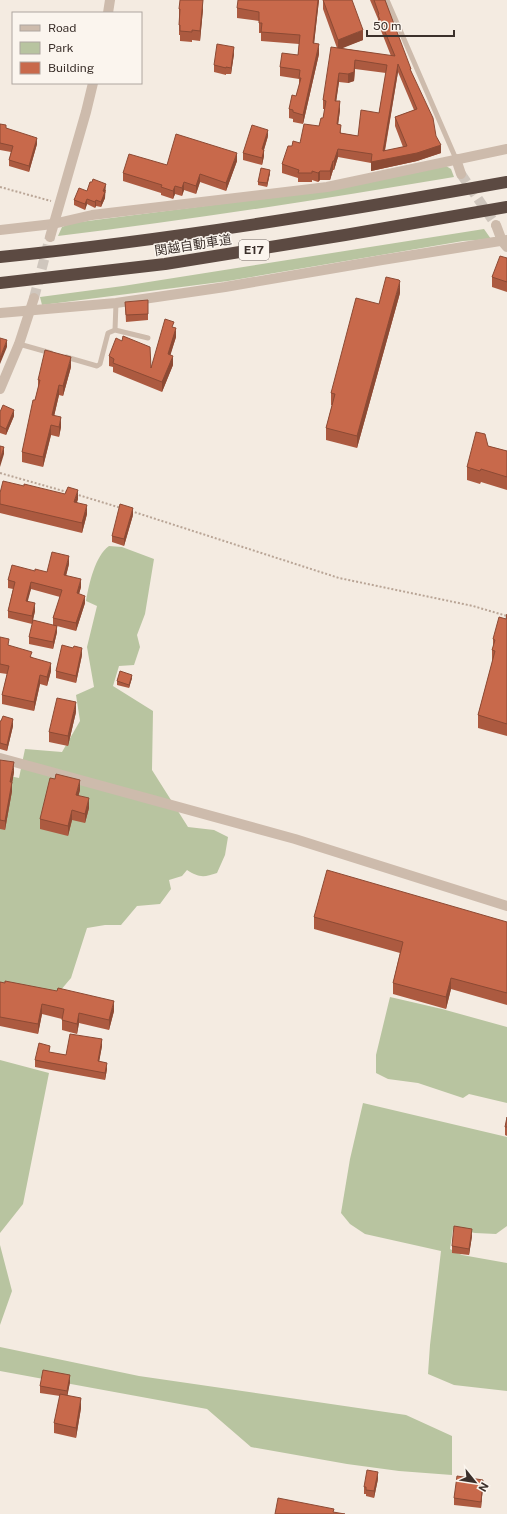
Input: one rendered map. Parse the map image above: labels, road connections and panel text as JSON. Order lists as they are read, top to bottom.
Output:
{
  "streets": {
    "highway": ["関越自動車道", "E17"]
  },
  "legend": ["Road", "Park", "Building"],
  "scale_bar": "50 m",
  "north": "bottom right"
}
